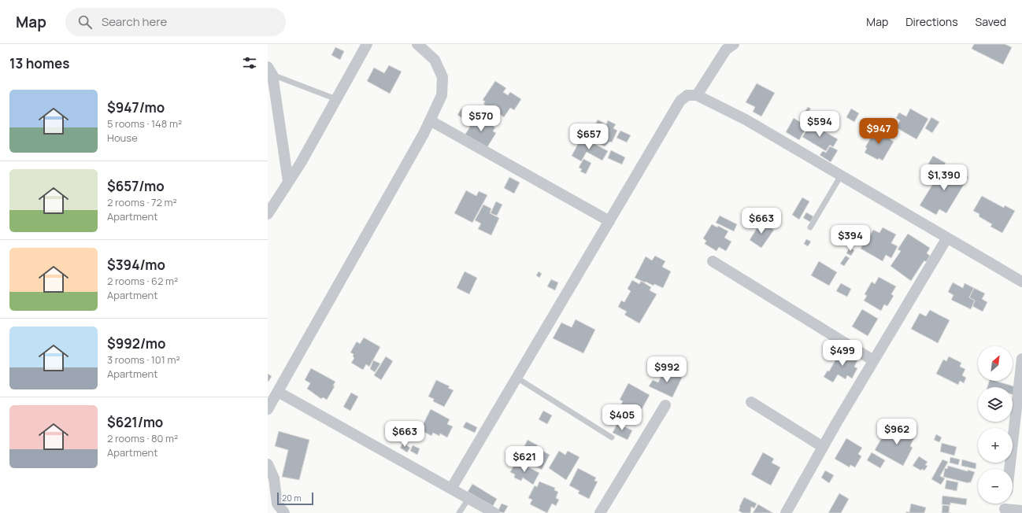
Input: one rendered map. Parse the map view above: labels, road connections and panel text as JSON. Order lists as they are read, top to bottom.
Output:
{
  "scale_bar": "20 m",
  "north": "top right",
  "page": {
    "header": "Map",
    "search": "Search here",
    "nav": ["Map", "Directions", "Saved"],
    "heading": "13 homes",
    "list": [
      {
        "name": "$947/mo",
        "note": "5 rooms · 148 m² · House"
      },
      {
        "name": "$657/mo",
        "note": "2 rooms · 72 m² · Apartment"
      },
      {
        "name": "$394/mo",
        "note": "2 rooms · 62 m² · Apartment"
      },
      {
        "name": "$992/mo",
        "note": "3 rooms · 101 m² · Apartment"
      },
      {
        "name": "$621/mo",
        "note": "2 rooms · 80 m² · Apartment"
      }
    ],
    "price": [
      "$570",
      "$594",
      "$947",
      "$657",
      "$1,390",
      "$663",
      "$394",
      "$499",
      "$992",
      "$405",
      "$962",
      "$663",
      "$621"
    ],
    "map_buttons": ["+", "−"],
    "scale": "20 m"
  }
}
